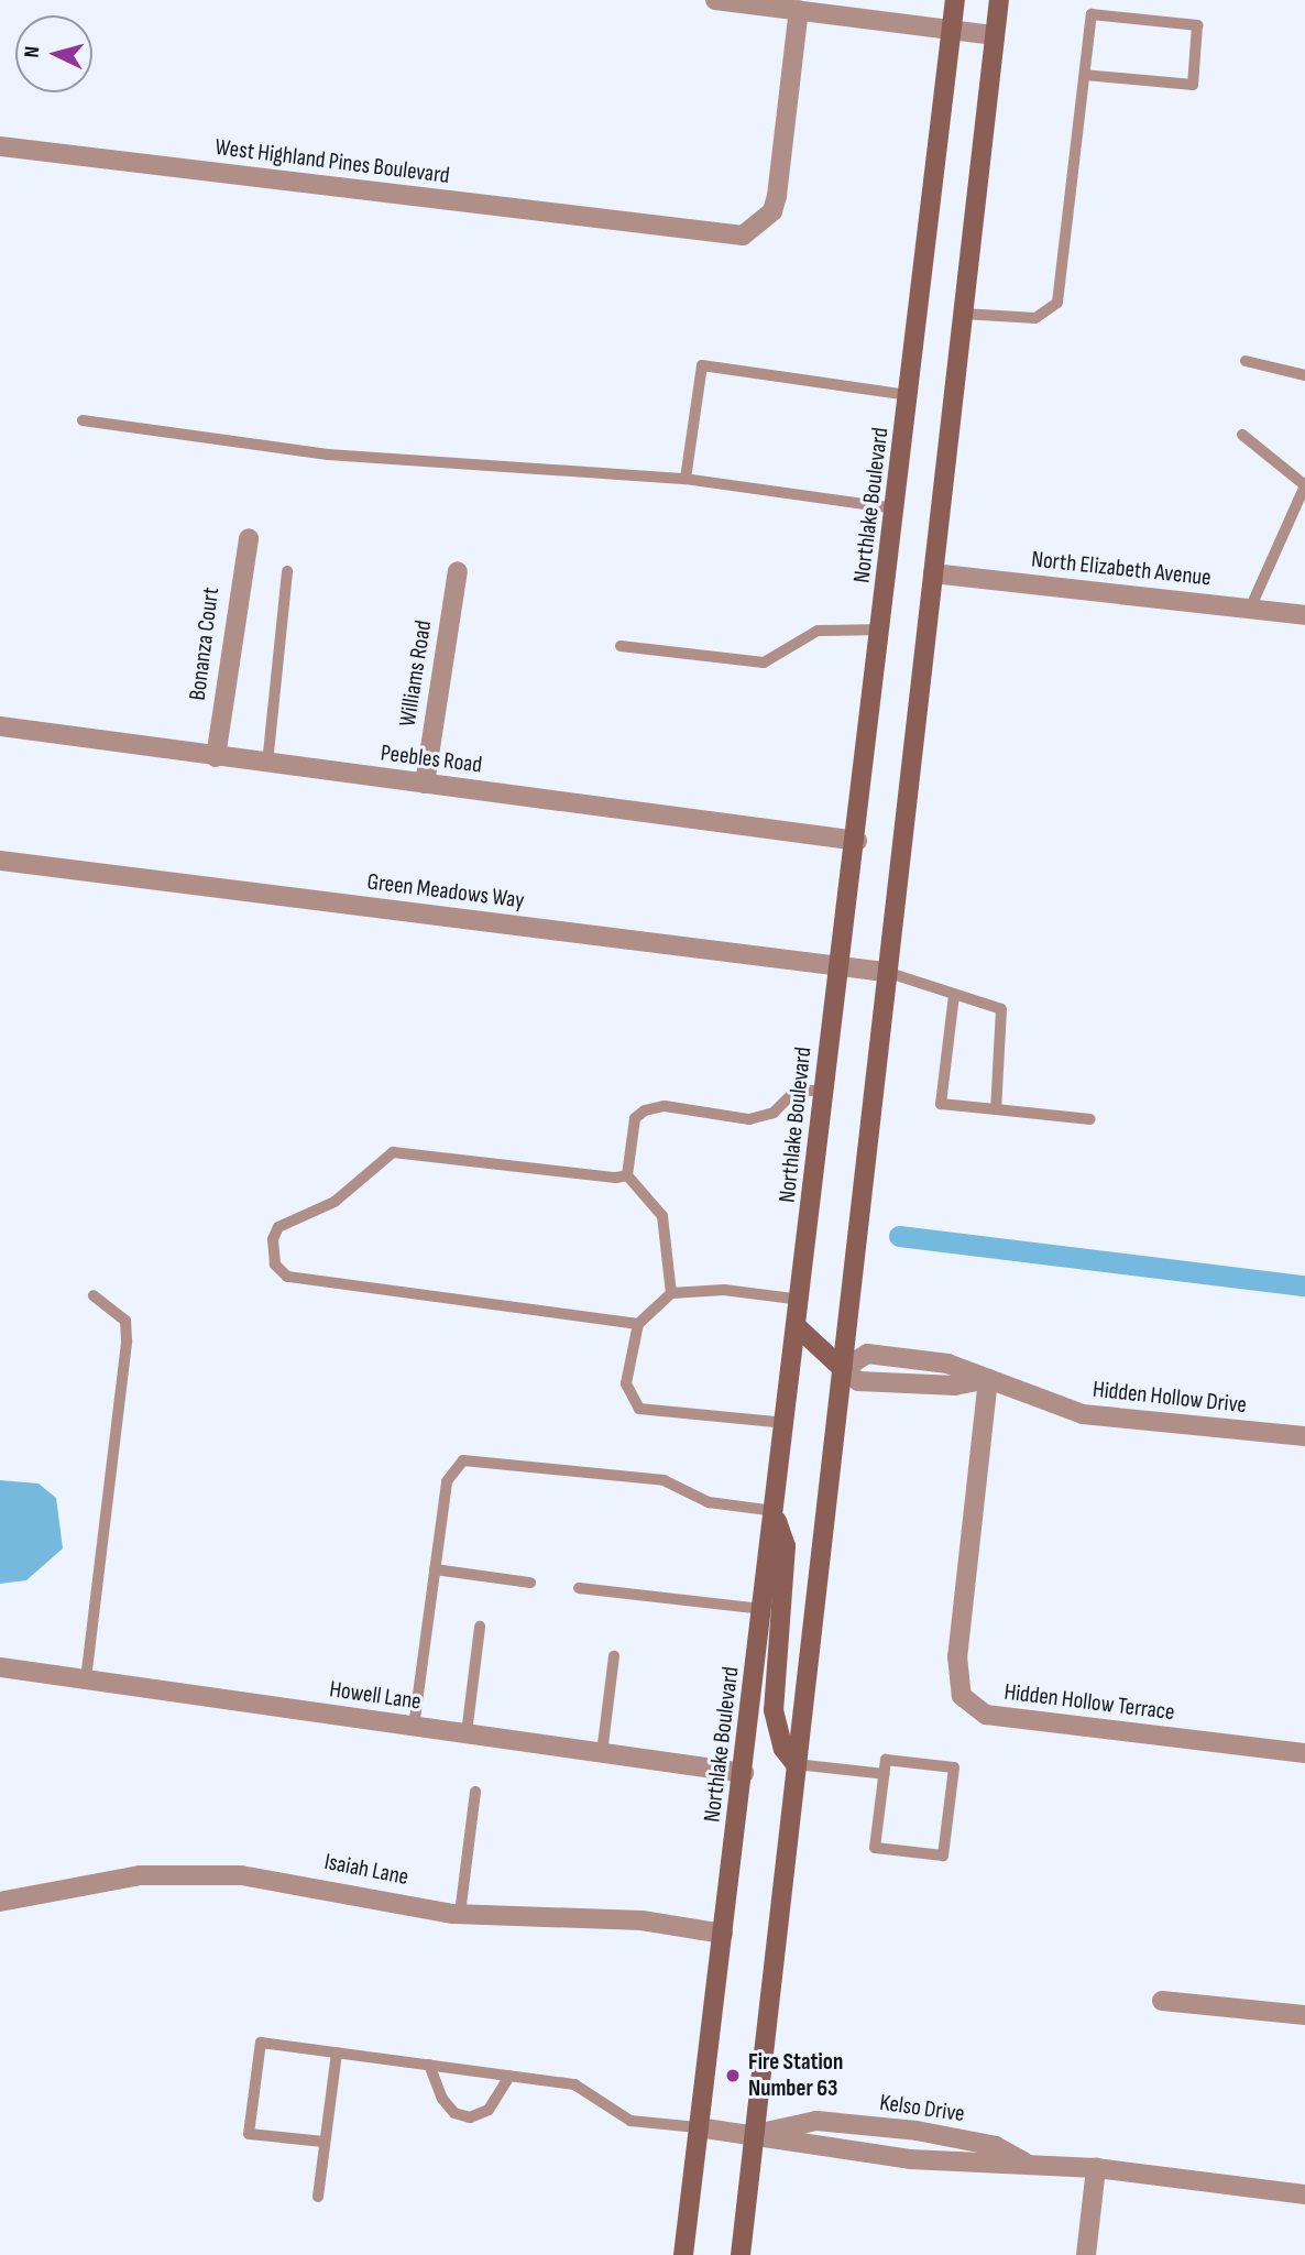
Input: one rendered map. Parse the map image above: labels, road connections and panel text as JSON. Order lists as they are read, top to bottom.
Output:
{
  "streets": {
    "main road": ["Northlake Boulevard"],
    "street": [
      "West Highland Pines Boulevard",
      "North Elizabeth Avenue",
      "Bonanza Court",
      "Williams Road",
      "Peebles Road",
      "Green Meadows Way",
      "Hidden Hollow Drive",
      "Howell Lane",
      "Hidden Hollow Terrace",
      "Isaiah Lane",
      "Kelso Drive"
    ]
  },
  "crossings": [
    ["Northlake Boulevard", "Peebles Road"],
    ["Northlake Boulevard", "Green Meadows Way"],
    ["Northlake Boulevard", "Howell Lane"],
    ["Northlake Boulevard", "Isaiah Lane"],
    ["Northlake Boulevard", "Kelso Drive"],
    ["Bonanza Court", "Peebles Road"],
    ["Williams Road", "Peebles Road"],
    ["Hidden Hollow Drive", "Hidden Hollow Terrace"]
  ],
  "places": ["Fire Station Number 63"],
  "north": "left"
}
